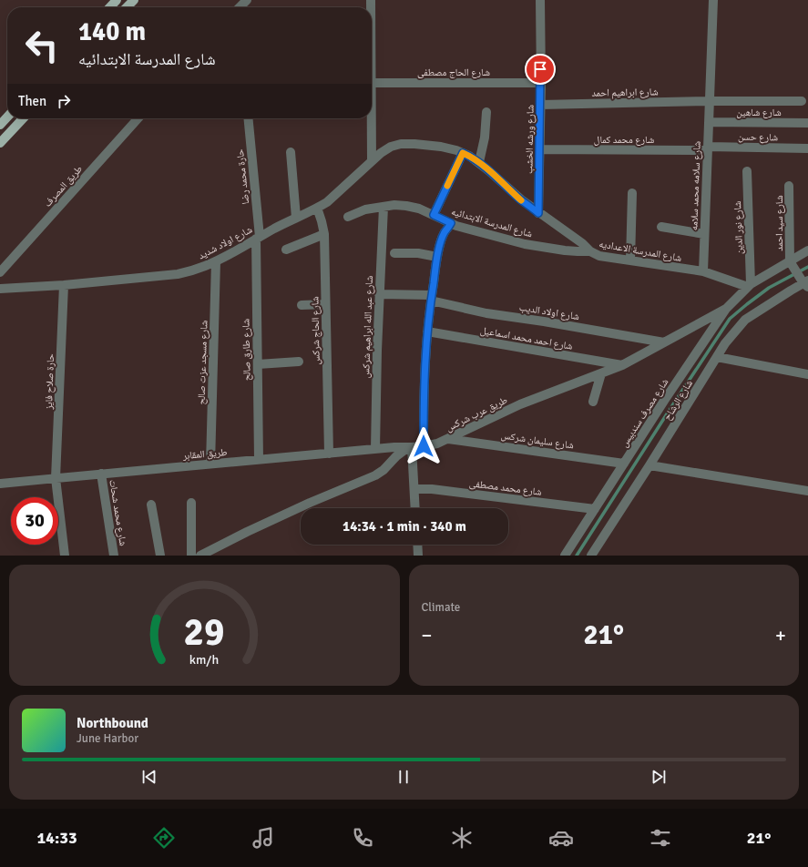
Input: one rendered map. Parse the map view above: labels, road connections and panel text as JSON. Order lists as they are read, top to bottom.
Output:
{
  "streets": {
    "street": [
      "شارع الحاج مصطفى",
      "شارع ابراهيم احمد",
      "شارع شاهين",
      "شارع حسن",
      "شارع ورشه الخشب",
      "شارع محمد كمال",
      "حارة محمد رضا",
      "طريق المصرف",
      "شارع سلامه محمد سلامه",
      "شارع المدرسة الابتدائيه",
      "شارع سيد احمد",
      "شارع نور الدين",
      "شارع اولاد شديد",
      "شارع المدرسة الاعداديه",
      "شارع اولاد الديب",
      "شارع عبد الله ابراهيم شركس",
      "شارع الحاج شركس",
      "شارع احمد محمد اسماعيل",
      "شارع طارق صالح",
      "شارع مسجد عزت صالح",
      "حارة صلاح فايز",
      "شارع الرشاح",
      "شارع مصرف سندبيس",
      "طريق عرب شركس",
      "شارع سليمان شركس",
      "طريق المقابر",
      "شارع محمد مصطفى",
      "شارع محمد شحات"
    ]
  },
  "crossings": [
    ["شارع الحاج مصطفى", "شارع ورشه الخشب"],
    ["شارع ابراهيم احمد", "شارع ورشه الخشب"],
    ["شارع ابراهيم احمد", "شارع سلامه محمد سلامه"],
    ["شارع شاهين", "شارع سلامه محمد سلامه"],
    ["شارع حسن", "شارع محمد كمال"],
    ["شارع حسن", "شارع سلامه محمد سلامه"],
    ["شارع ورشه الخشب", "شارع محمد كمال"],
    ["شارع ورشه الخشب", "شارع المدرسة الاعداديه"],
    ["شارع محمد كمال", "شارع سلامه محمد سلامه"],
    ["حارة محمد رضا", "شارع اولاد شديد"],
    ["حارة محمد رضا", "شارع طارق صالح"],
    ["شارع سلامه محمد سلامه", "شارع المدرسة الاعداديه"],
    ["شارع المدرسة الابتدائيه", "شارع المدرسة الاعداديه"],
    ["شارع المدرسة الابتدائيه", "شارع عبد الله ابراهيم شركس"],
    ["شارع نور الدين", "شارع المدرسة الاعداديه"],
    ["شارع نور الدين", "شارع مصرف سندبيس"],
    ["شارع اولاد شديد", "شارع المدرسة الاعداديه"],
    ["شارع اولاد شديد", "شارع الحاج شركس"],
    ["شارع اولاد شديد", "شارع طارق صالح"],
    ["شارع اولاد شديد", "شارع مسجد عزت صالح"],
    ["شارع اولاد شديد", "حارة صلاح فايز"],
    ["شارع المدرسة الاعداديه", "شارع مصرف سندبيس"],
    ["شارع اولاد الديب", "شارع عبد الله ابراهيم شركس"],
    ["شارع اولاد الديب", "طريق عرب شركس"],
    ["شارع عبد الله ابراهيم شركس", "طريق المقابر"],
    ["شارع الحاج شركس", "طريق المقابر"],
    ["شارع احمد محمد اسماعيل", "طريق عرب شركس"],
    ["شارع طارق صالح", "طريق المقابر"],
    ["شارع مسجد عزت صالح", "طريق المقابر"],
    ["حارة صلاح فايز", "طريق المقابر"],
    ["شارع مصرف سندبيس", "طريق عرب شركس"],
    ["شارع مصرف سندبيس", "شارع سليمان شركس"],
    ["شارع مصرف سندبيس", "شارع محمد مصطفى"],
    ["طريق عرب شركس", "شارع سليمان شركس"],
    ["طريق عرب شركس", "طريق المقابر"],
    ["طريق المقابر", "شارع محمد شحات"]
  ],
  "page": {
    "turn": ["140 m", "شارع المدرسة الابتدائيه"],
    "then": "Then",
    "limit": "30",
    "trip": "14:34 · 1 min · 340 m",
    "tile": "Climate",
    "heat": ["−", "21°", "+"],
    "song": ["Northbound", "June Harbor"],
    "tabs": ["14:33", "21°"],
    "gauge": ["29", "km/h"]
  }
}
